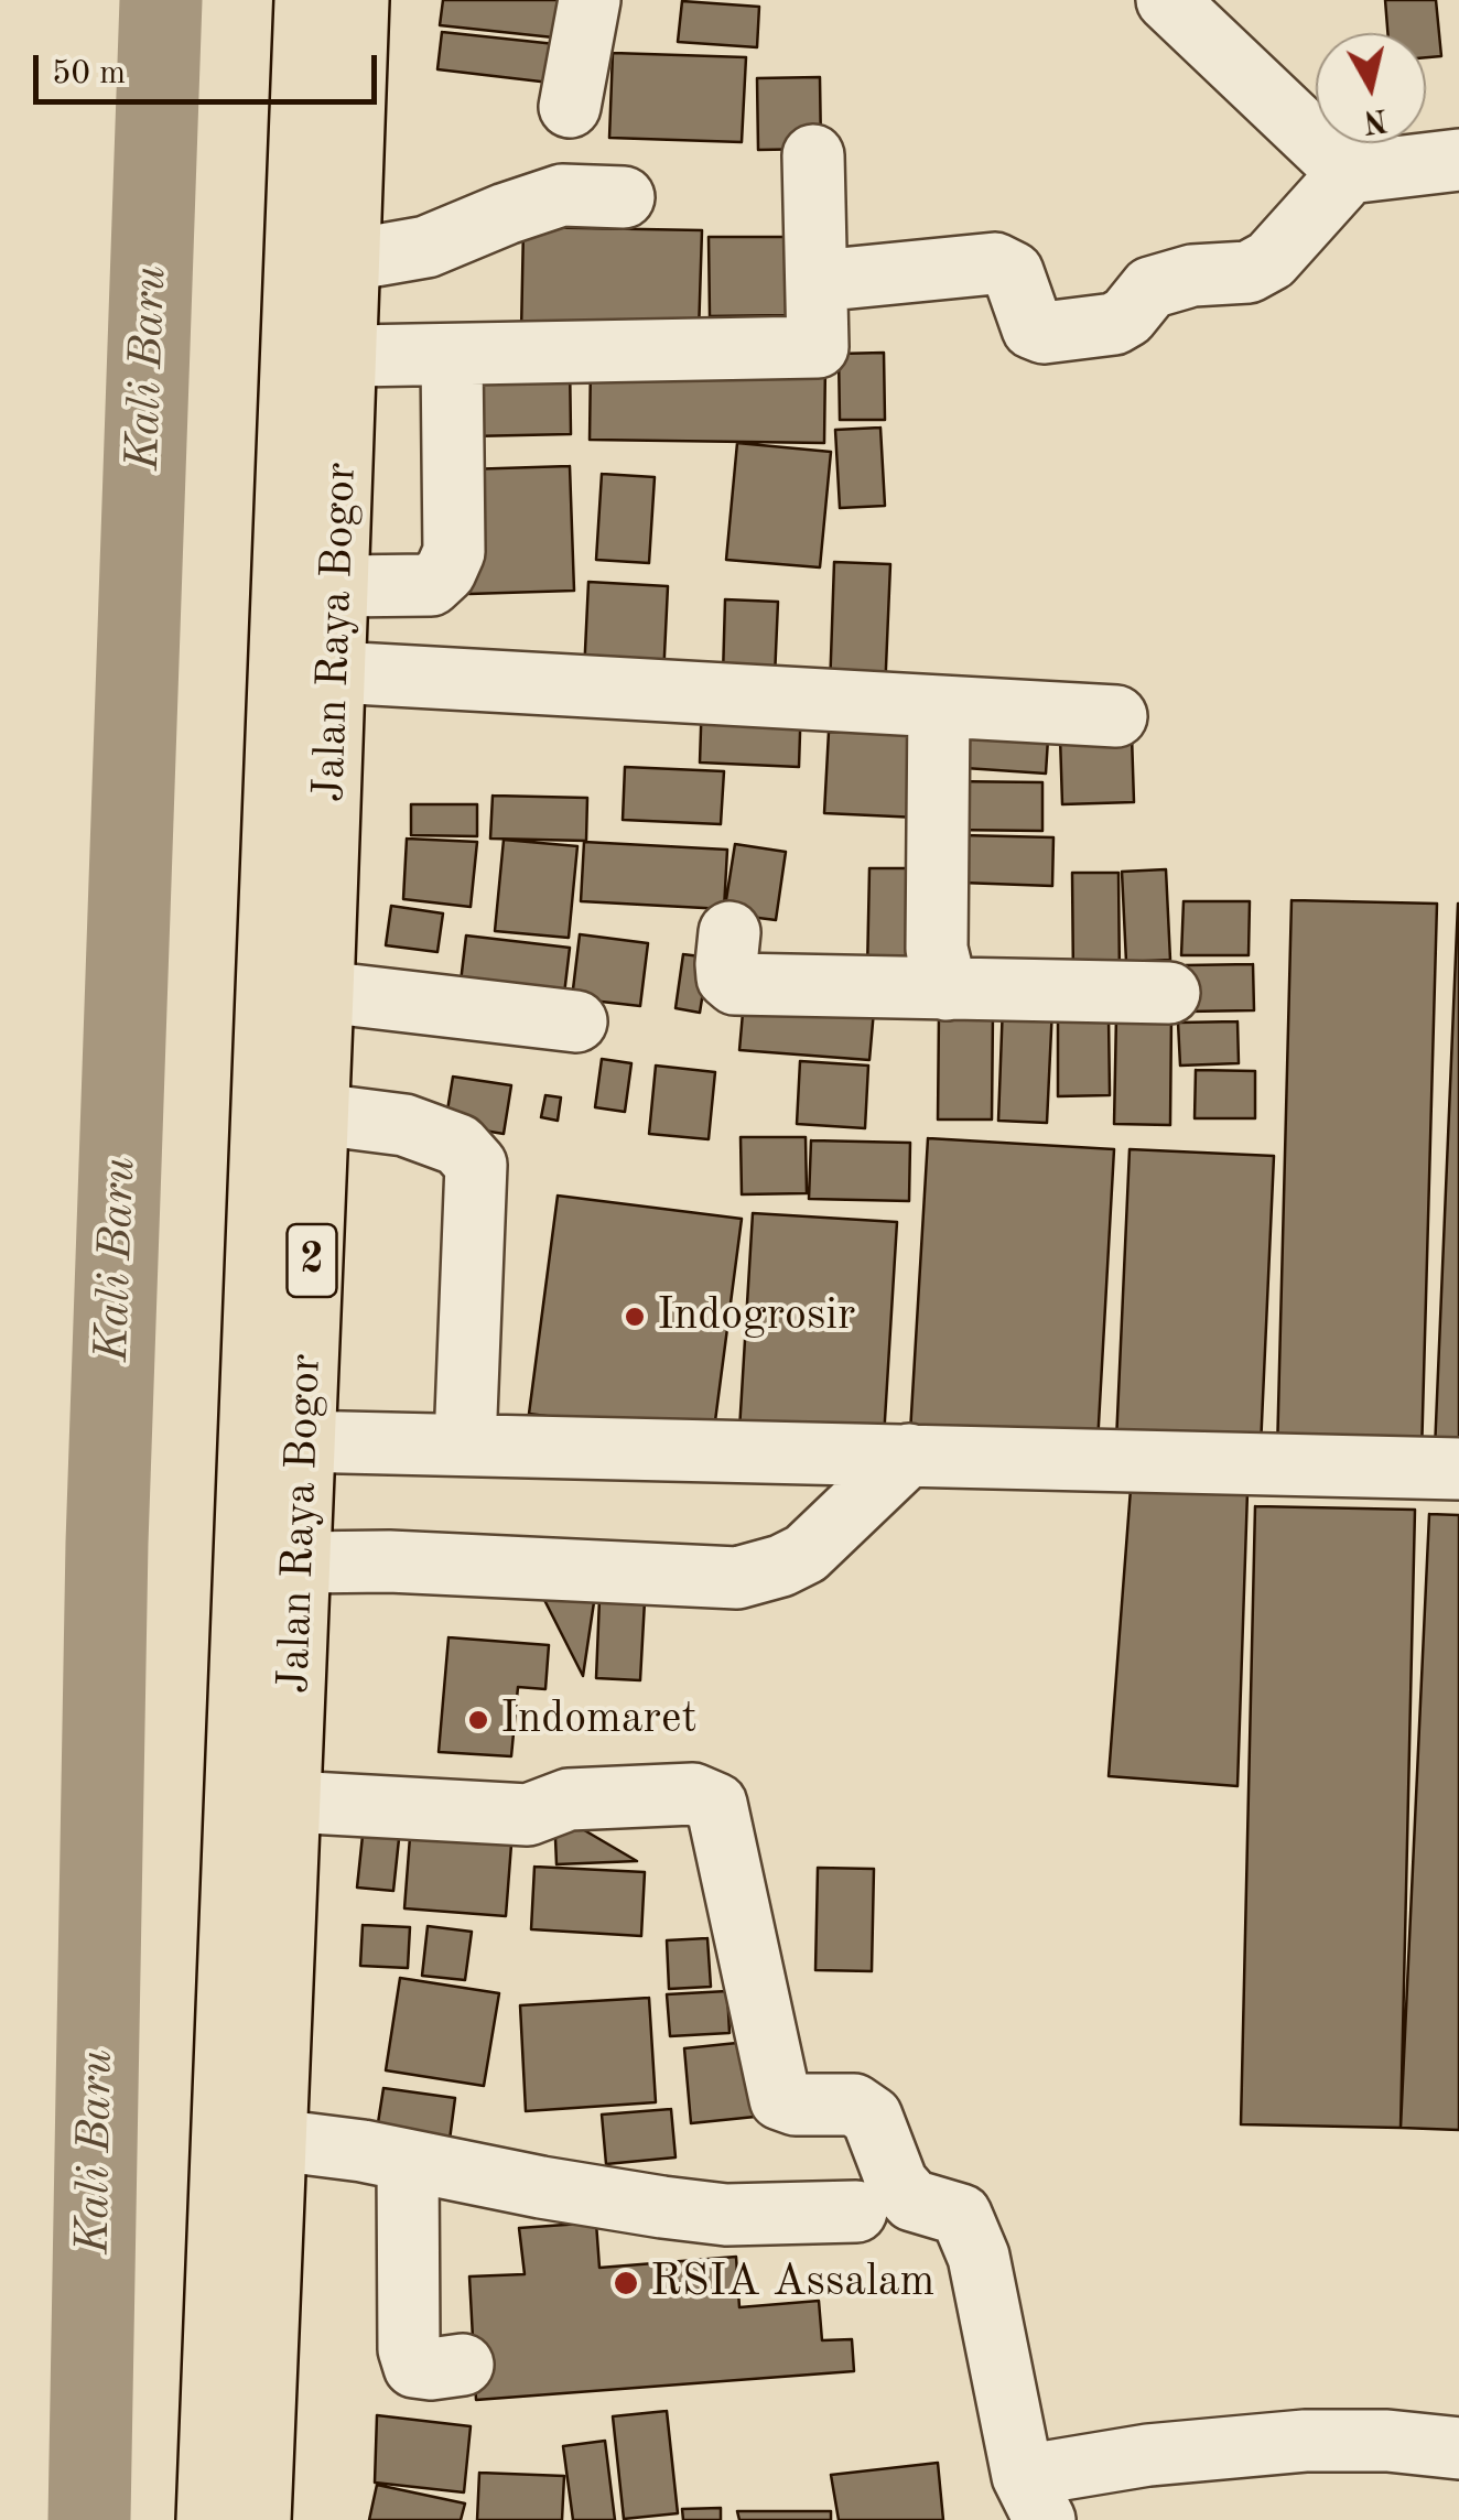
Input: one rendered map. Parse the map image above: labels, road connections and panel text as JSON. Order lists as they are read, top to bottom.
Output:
{
  "streets": {
    "highway": ["Jalan Raya Bogor", "2"]
  },
  "water": ["Kali Baru"],
  "places": ["Indogrosir", "Indomaret", "RSIA Assalam"],
  "scale_bar": "50 m",
  "north": "bottom"
}
